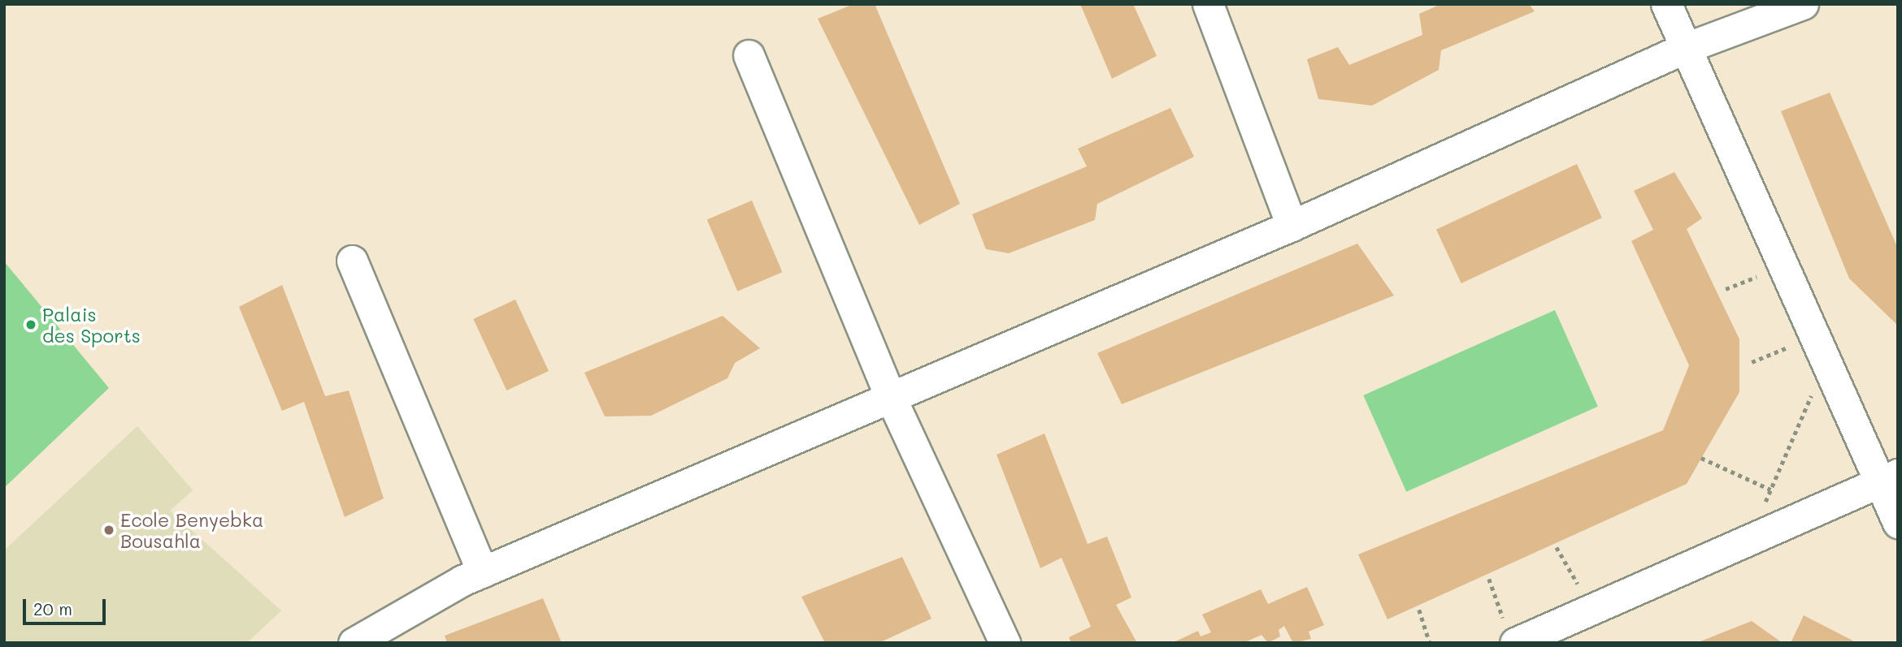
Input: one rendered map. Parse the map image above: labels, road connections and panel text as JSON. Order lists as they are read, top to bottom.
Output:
{
  "places": ["Palais des Sports", "Ecole Benyebka Bousahla"],
  "scale_bar": "20 m"
}
